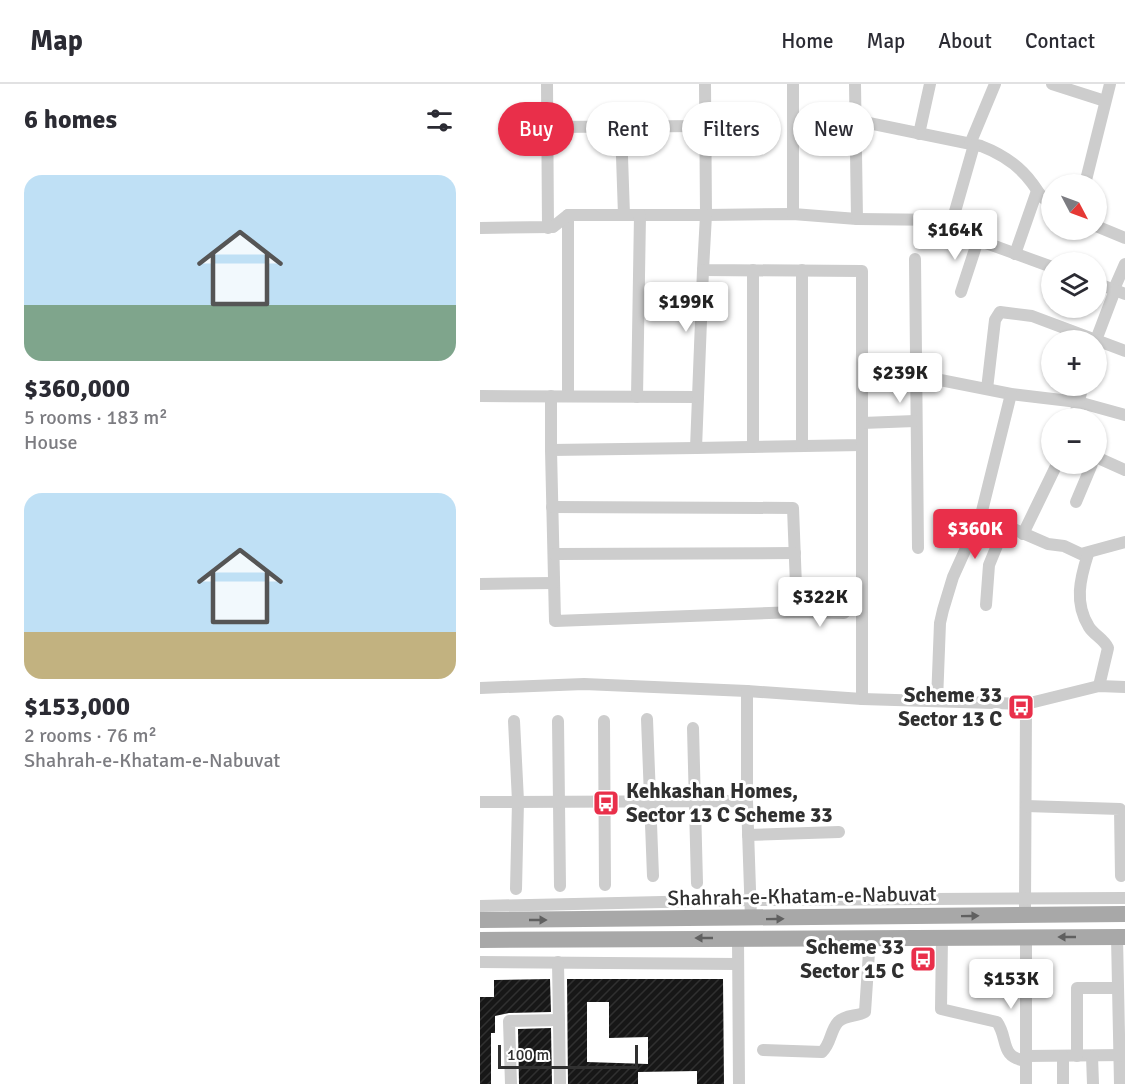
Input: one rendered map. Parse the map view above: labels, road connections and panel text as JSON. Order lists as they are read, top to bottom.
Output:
{
  "streets": {
    "main road": ["Shahrah-e-Khatam-e-Nabuvat"]
  },
  "places": {
    "bus stop": ["Scheme 33 Sector 13 C", "Kehkashan Homes, Sector 13 C Scheme 33", "Scheme 33 Sector 15 C"]
  },
  "scale_bar": "100 m",
  "north": "bottom right",
  "page": {
    "header": "Map",
    "nav": [
      "Home",
      "Map",
      "About",
      "Contact"
    ],
    "heading": "6 homes",
    "chip": [
      "Buy",
      "Rent",
      "Filters",
      "New"
    ],
    "list": [
      {
        "name": "$360,000",
        "note": "5 rooms · 183 m² · House"
      },
      {
        "name": "$153,000",
        "note": "2 rooms · 76 m² · Shahrah-e-Khatam-e-Nabuvat"
      }
    ],
    "map_buttons": ["+", "−"],
    "price": [
      "$164K",
      "$199K",
      "$239K",
      "$360K",
      "$322K",
      "$153K"
    ],
    "scale": "100 m"
  }
}
